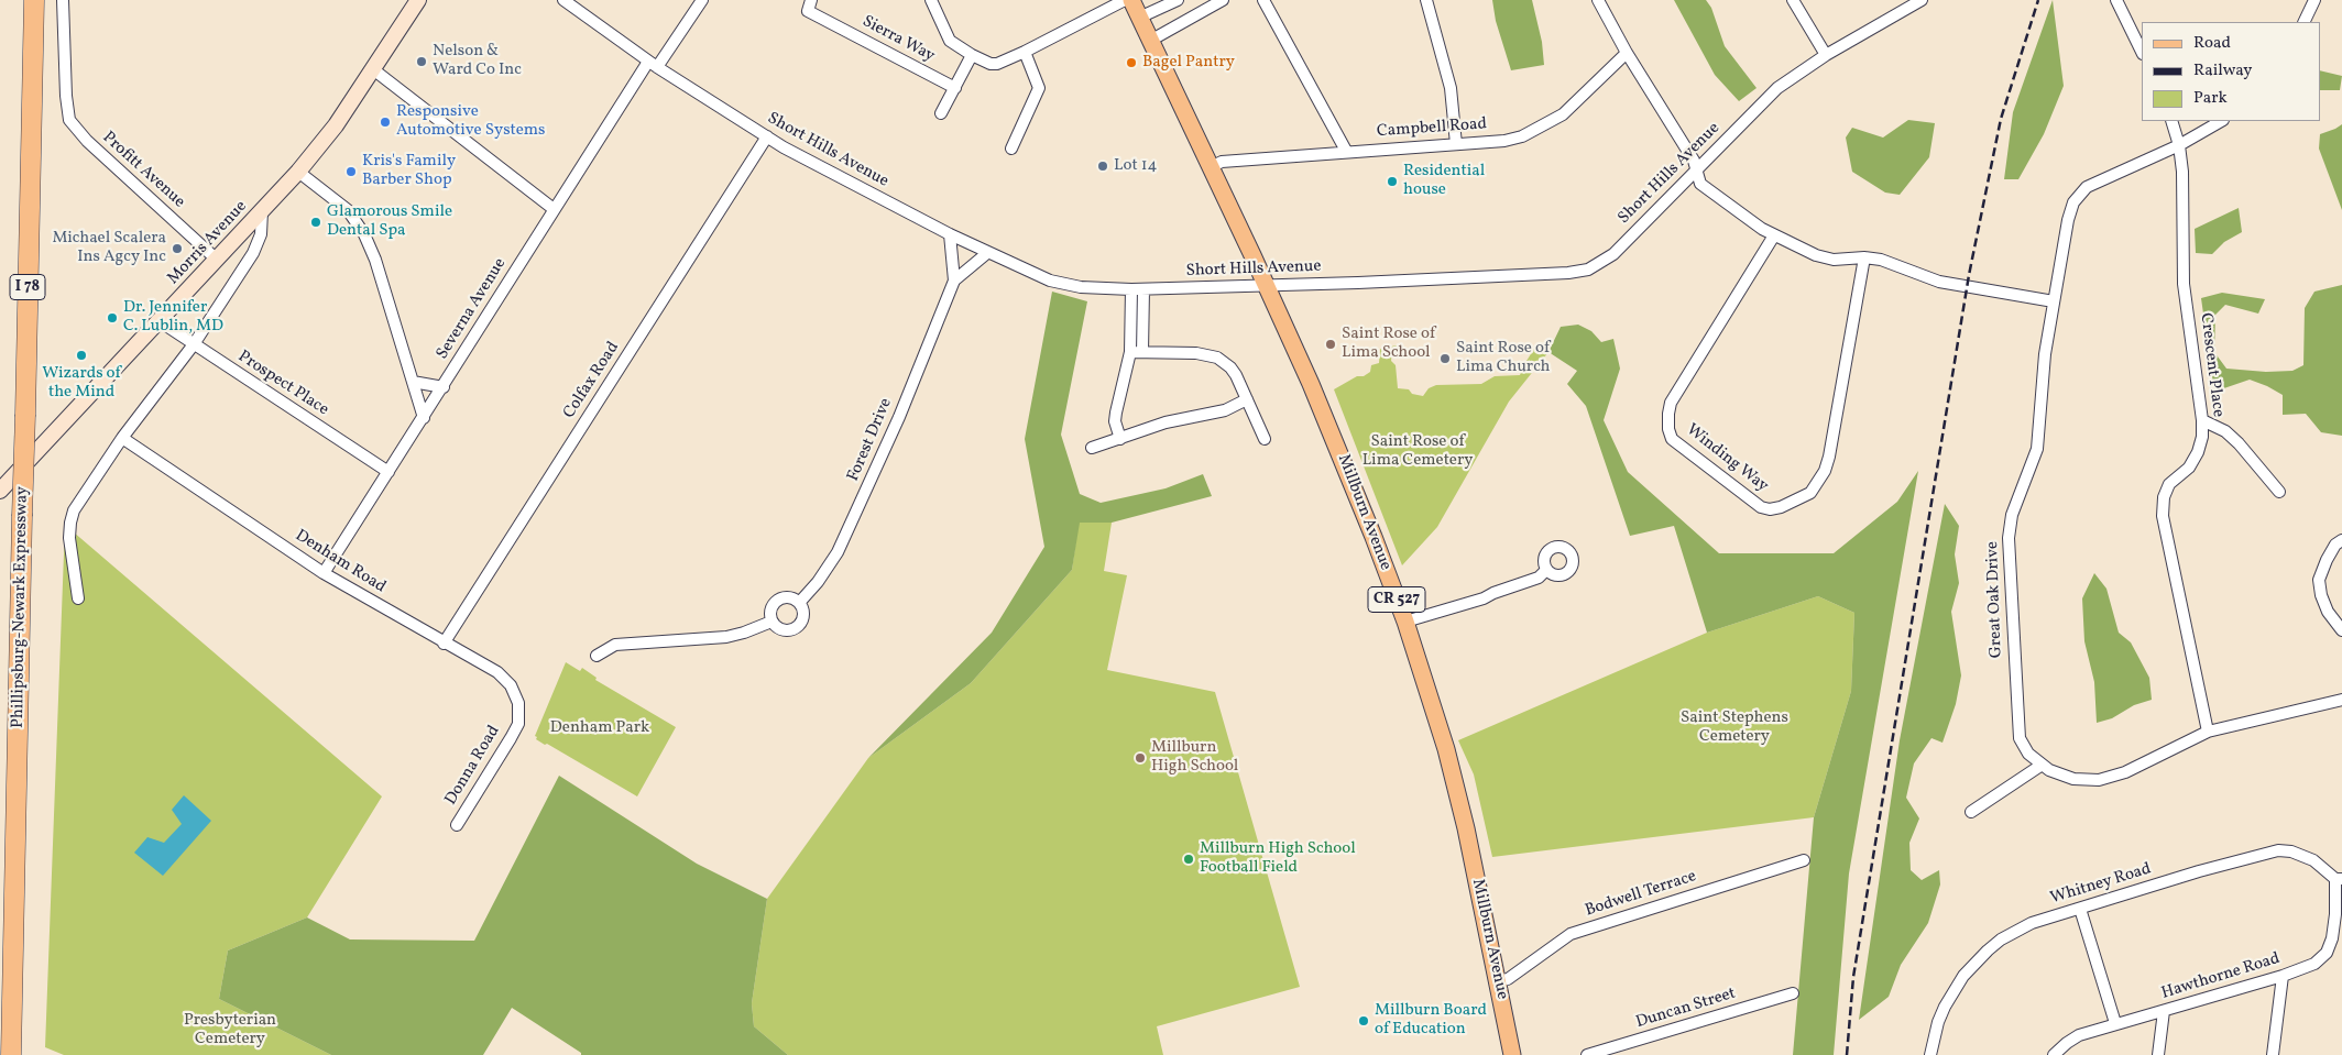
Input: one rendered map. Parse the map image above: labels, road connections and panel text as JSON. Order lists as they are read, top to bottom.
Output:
{
  "streets": {
    "highway": ["I 78", "Phillipsburg-Newark Expressway"],
    "main road": ["Morris Avenue", "Millburn Avenue", "CR 527"],
    "street": [
      "Sierra Way",
      "Campbell Road",
      "Short Hills Avenue",
      "Profitt Avenue",
      "Severna Avenue",
      "Crescent Place",
      "Colfax Road",
      "Prospect Place",
      "Forest Drive",
      "Winding Way",
      "Denham Road",
      "Great Oak Drive",
      "Donna Road",
      "Whitney Road",
      "Bodwell Terrace",
      "Hawthorne Road",
      "Duncan Street"
    ]
  },
  "crossings": [
    ["Campbell Road", "Millburn Avenue"],
    ["Short Hills Avenue", "Severna Avenue"],
    ["Short Hills Avenue", "Colfax Road"],
    ["Short Hills Avenue", "Forest Drive"],
    ["Short Hills Avenue", "Millburn Avenue"],
    ["Profitt Avenue", "Morris Avenue"],
    ["Morris Avenue", "Prospect Place"],
    ["I 78", "Phillipsburg-Newark Expressway"],
    ["Severna Avenue", "Prospect Place"],
    ["Severna Avenue", "Denham Road"],
    ["Crescent Place", "Great Oak Drive"],
    ["Colfax Road", "Denham Road"],
    ["Millburn Avenue", "Bodwell Terrace"],
    ["Denham Road", "Donna Road"],
    ["Whitney Road", "Hawthorne Road"]
  ],
  "parks": [
    "Saint Rose of Lima Cemetery",
    "Saint Stephens Cemetery",
    "Denham Park",
    "Presbyterian Cemetery"
  ],
  "places": [
    "Nelson & Ward Co Inc",
    "Bagel Pantry",
    "Responsive Automotive Systems",
    "Lot 14",
    "Kris's Family Barber Shop",
    "Residential house",
    "Glamorous Smile Dental Spa",
    "Michael Scalera Ins Agcy Inc",
    "Dr. Jennifer C. Lublin, MD",
    "Saint Rose of Lima School",
    "Wizards of the Mind",
    "Saint Rose of Lima Church",
    "Millburn High School",
    "Millburn High School Football Field",
    "Millburn Board of Education"
  ],
  "legend": ["Road", "Railway", "Park"]
}
